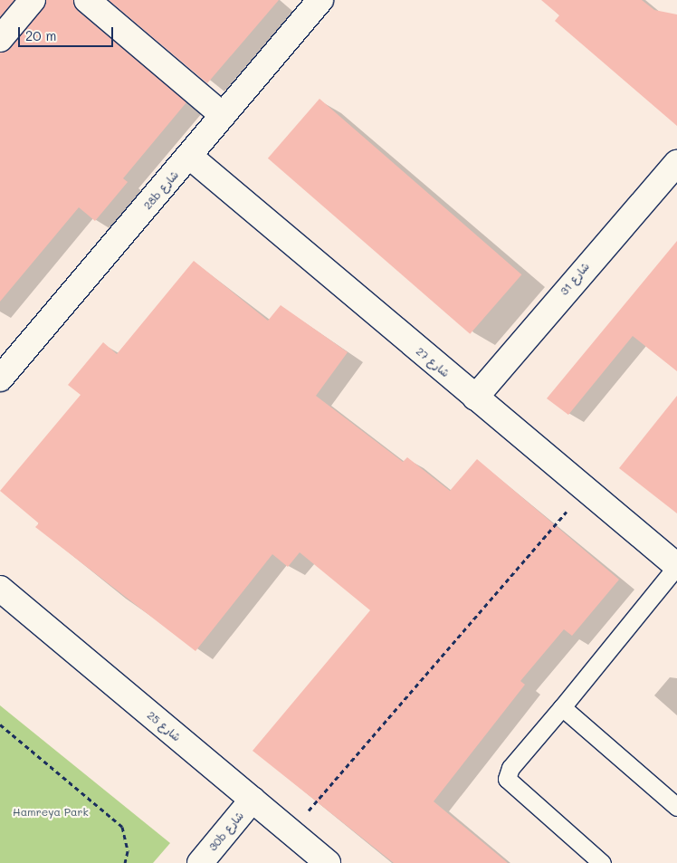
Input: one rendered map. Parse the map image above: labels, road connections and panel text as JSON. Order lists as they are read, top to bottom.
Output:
{
  "streets": {
    "street": [
      "28b شارع",
      "شارع 31",
      "شارع 27",
      "شارع 25",
      "30b شارع"
    ]
  },
  "crossings": [
    ["28b شارع", "شارع 27"],
    ["شارع 31", "شارع 27"],
    ["شارع 25", "30b شارع"]
  ],
  "parks": ["Hamreya Park"],
  "scale_bar": "20 m"
}
